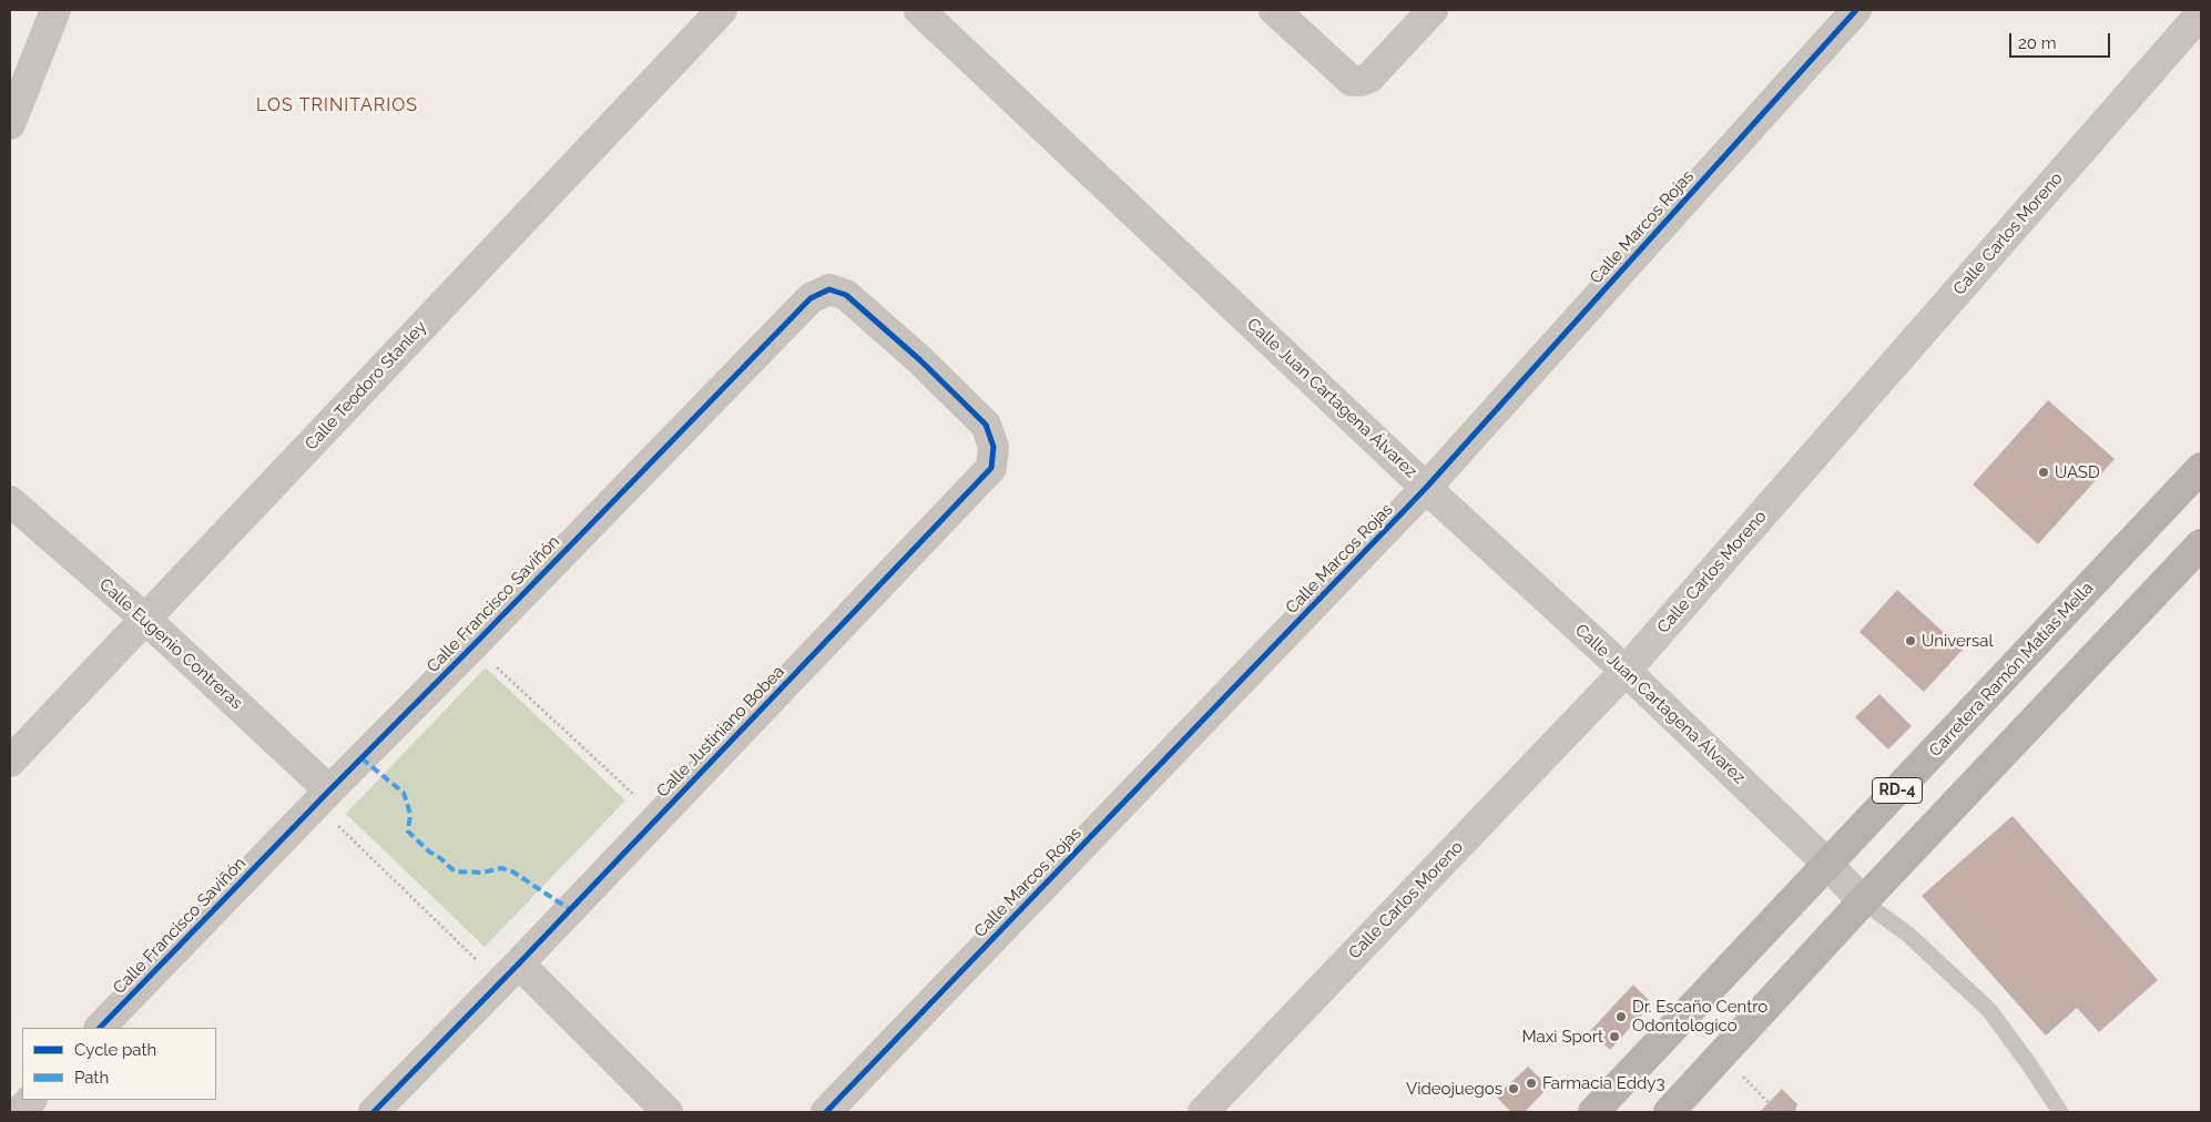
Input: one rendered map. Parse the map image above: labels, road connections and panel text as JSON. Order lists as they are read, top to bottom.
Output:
{
  "streets": {
    "main road": ["Carretera Ramón Matías Mella", "RD-4"],
    "street": [
      "Calle Marcos Rojas",
      "Calle Carlos Moreno",
      "Calle Teodoro Stanley",
      "Calle Juan Cartagena Álvarez",
      "Calle Francisco Saviñón",
      "Calle Eugenio Contreras",
      "Calle Justiniano Bobea"
    ]
  },
  "crossings": [
    ["Calle Marcos Rojas", "Calle Juan Cartagena Álvarez"],
    ["Calle Carlos Moreno", "Calle Juan Cartagena Álvarez"],
    ["Calle Teodoro Stanley", "Calle Eugenio Contreras"],
    ["Calle Juan Cartagena Álvarez", "Carretera Ramón Matías Mella"],
    ["Calle Juan Cartagena Álvarez", "RD-4"],
    ["Calle Francisco Saviñón", "Calle Eugenio Contreras"],
    ["Calle Francisco Saviñón", "Calle Justiniano Bobea"]
  ],
  "districts": ["LOS TRINITARIOS"],
  "places": [
    "UASD",
    "Universal",
    "Dr. Escaño Centro Odontologico",
    "Maxi Sport",
    "Farmacia Eddy3",
    "Videojuegos"
  ],
  "legend": ["Cycle path", "Path"],
  "scale_bar": "20 m"
}
